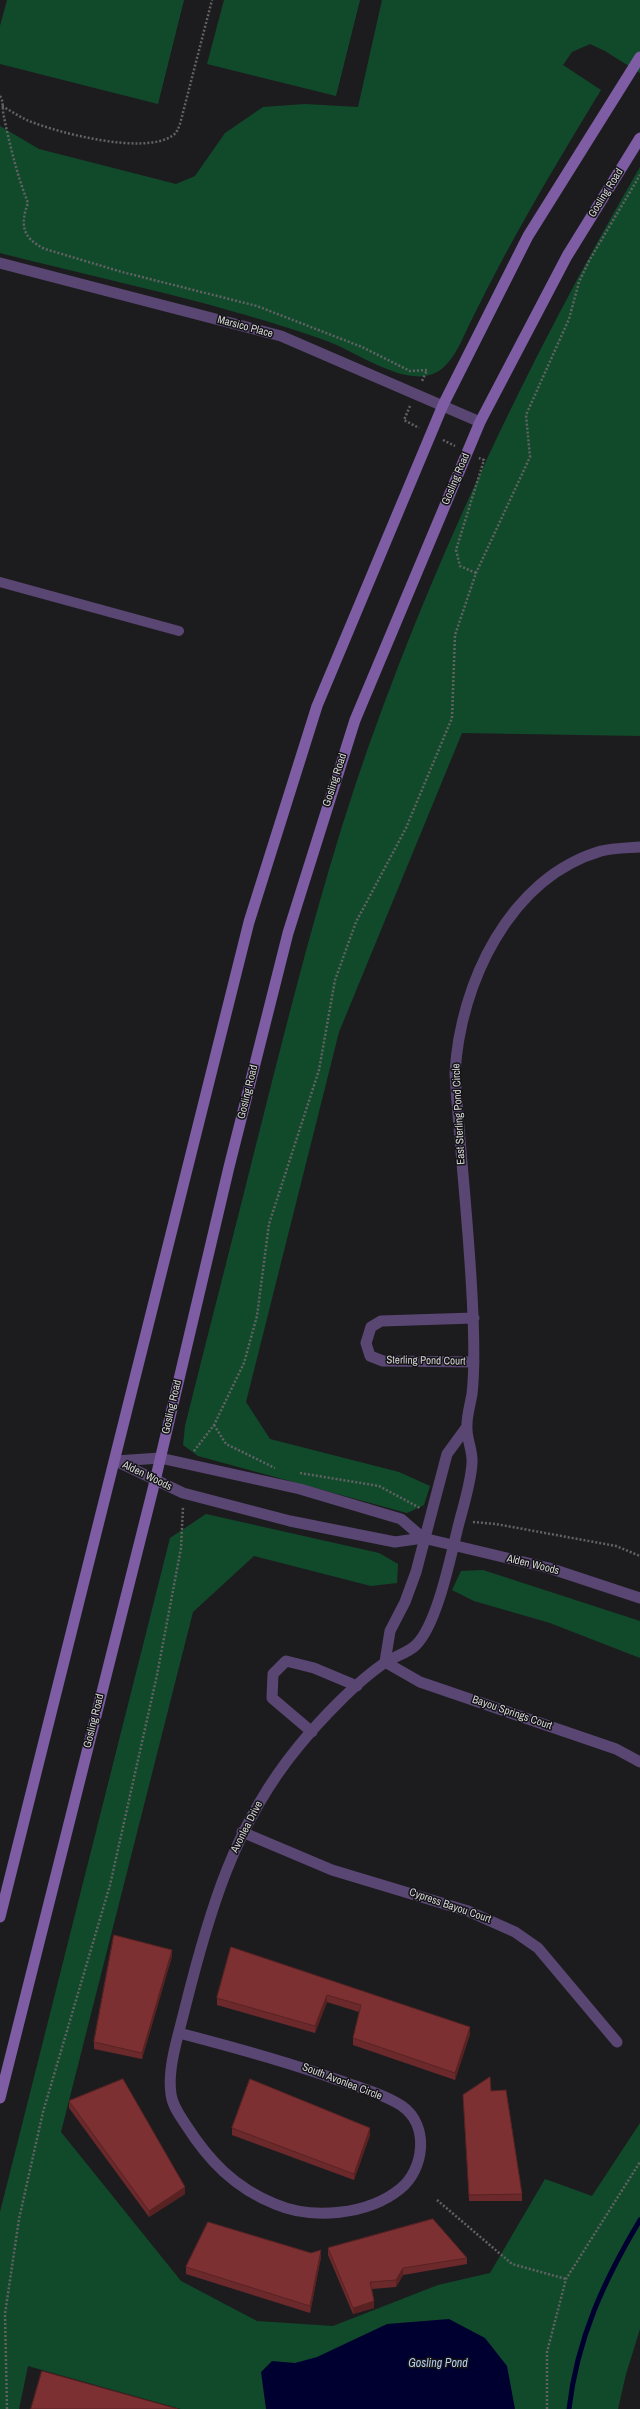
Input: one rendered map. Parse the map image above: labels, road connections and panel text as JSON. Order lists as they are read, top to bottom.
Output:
{
  "streets": {
    "main road": ["Gosling Road"],
    "street": [
      "Marsico Place",
      "East Sterling Pond Circle",
      "Sterling Pond Court",
      "Alden Woods",
      "Bayou Springs Court",
      "Avonlea Drive",
      "Cypress Bayou Court",
      "South Avonlea Circle"
    ]
  },
  "crossings": [
    ["Gosling Road", "Marsico Place"],
    ["Gosling Road", "Alden Woods"],
    ["East Sterling Pond Circle", "Sterling Pond Court"],
    ["East Sterling Pond Circle", "Alden Woods"],
    ["East Sterling Pond Circle", "Avonlea Drive"],
    ["Alden Woods", "Avonlea Drive"],
    ["Bayou Springs Court", "Avonlea Drive"],
    ["Avonlea Drive", "Cypress Bayou Court"],
    ["Avonlea Drive", "South Avonlea Circle"]
  ],
  "water": ["Gosling Pond"]
}
